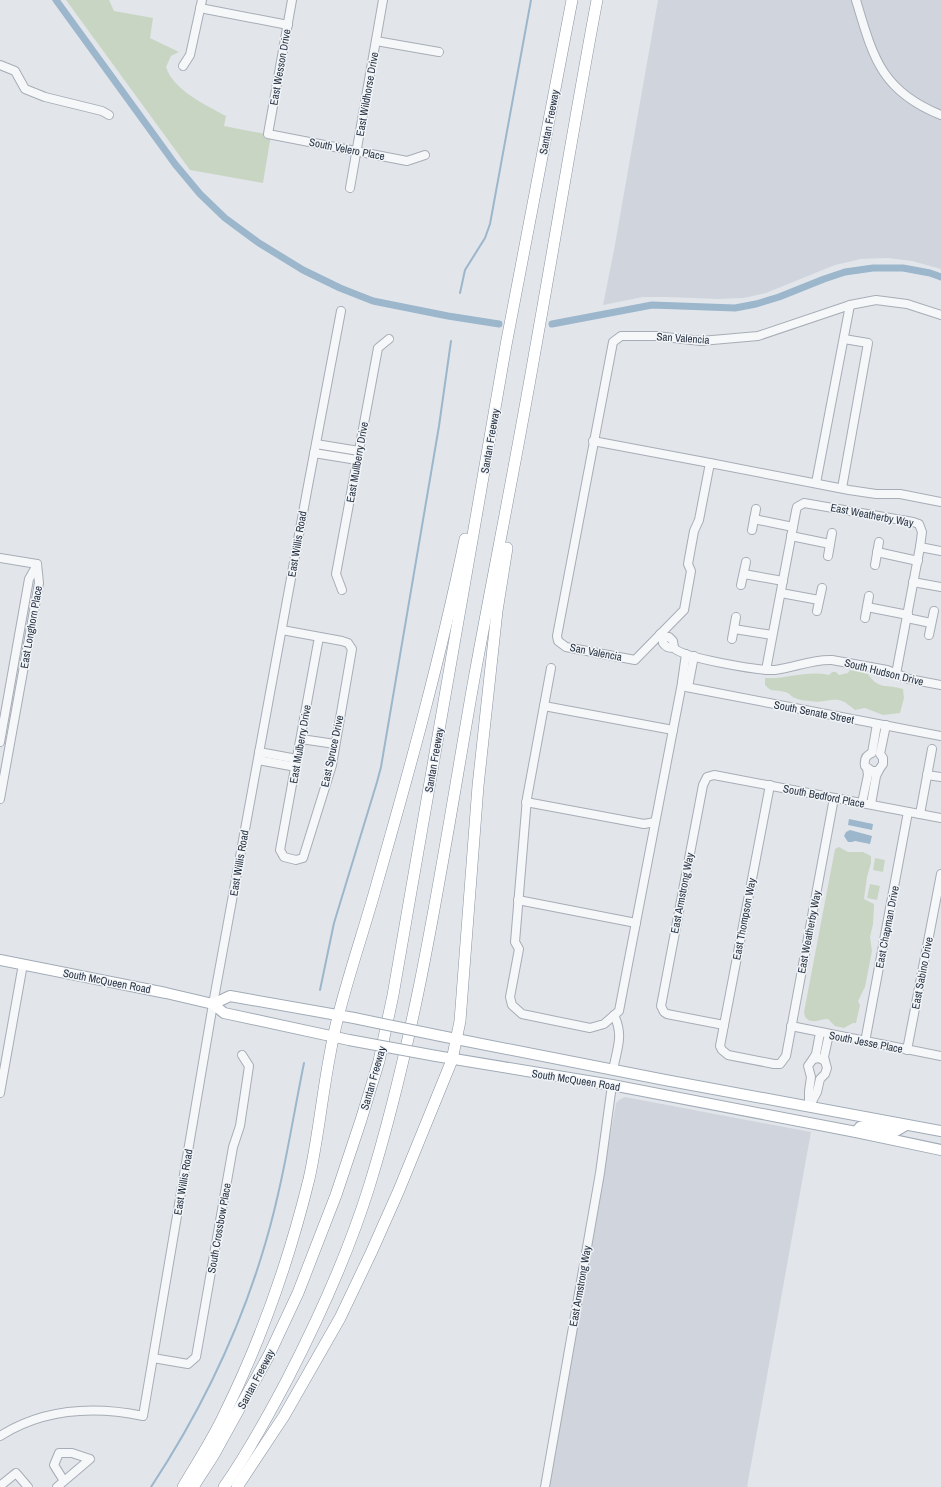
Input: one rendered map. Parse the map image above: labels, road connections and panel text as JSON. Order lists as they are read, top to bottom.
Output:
{
  "streets": {
    "highway": ["Santan Freeway"],
    "main road": ["South McQueen Road"],
    "street": [
      "East Wesson Drive",
      "East Wildhorse Drive",
      "South Velero Place",
      "San Valencia",
      "East Mullberry Drive",
      "East Weatherby Way",
      "East Willis Road",
      "East Longhorn Place",
      "South Hudson Drive",
      "South Senate Street",
      "East Mulberry Drive",
      "East Spruce Drive",
      "South Bedford Place",
      "East Armstrong Way",
      "East Thompson Way",
      "East Chapman Drive",
      "East Sabino Drive",
      "South Jesse Place",
      "South Crossbow Place"
    ]
  },
  "crossings": [
    ["East Wesson Drive", "South Velero Place"],
    ["East Wildhorse Drive", "South Velero Place"],
    ["East Weatherby Way", "South Hudson Drive"],
    ["East Weatherby Way", "South Bedford Place"],
    ["East Weatherby Way", "East Thompson Way"],
    ["East Weatherby Way", "South Jesse Place"],
    ["East Willis Road", "South McQueen Road"],
    ["East Willis Road", "South Crossbow Place"],
    ["East Mulberry Drive", "East Spruce Drive"],
    ["South Bedford Place", "East Armstrong Way"],
    ["South Bedford Place", "East Thompson Way"],
    ["South Bedford Place", "East Chapman Drive"],
    ["East Armstrong Way", "East Thompson Way"],
    ["East Armstrong Way", "South McQueen Road"],
    ["East Chapman Drive", "South Jesse Place"],
    ["East Sabino Drive", "South Jesse Place"]
  ]
}
